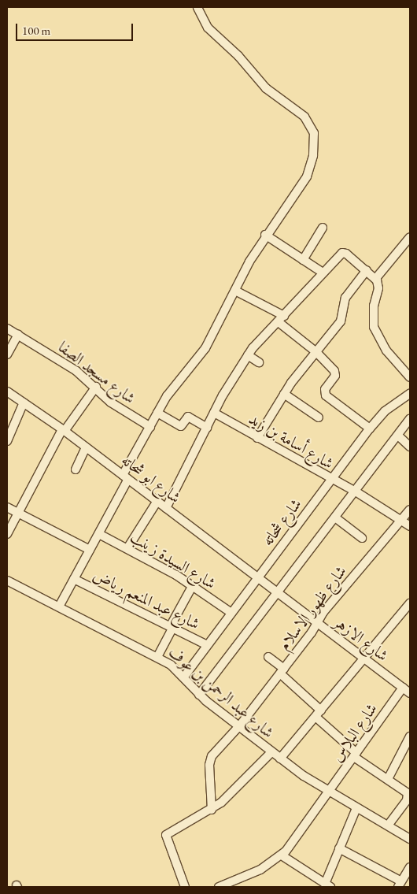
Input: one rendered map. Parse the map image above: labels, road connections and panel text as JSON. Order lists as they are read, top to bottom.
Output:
{
  "streets": {
    "street": [
      "شارع مسجد الصفا",
      "شارع أسامة بن زيد",
      "شارع ابو شحاته",
      "شارع شحاته",
      "شارع السيدة زينب",
      "شارع عبد المنعم رياض",
      "شارع ظهور الاسلام",
      "شارع الازهر",
      "شارع عبد الرحمن بن عوف",
      "شارع البلاس"
    ]
  },
  "crossings": [
    ["شارع أسامة بن زيد", "شارع شحاته"],
    ["شارع أسامة بن زيد", "شارع ظهور الاسلام"],
    ["شارع ابو شحاته", "شارع شحاته"],
    ["شارع ابو شحاته", "شارع الازهر"],
    ["شارع شحاته", "شارع السيدة زينب"],
    ["شارع شحاته", "شارع عبد المنعم رياض"],
    ["شارع شحاته", "شارع عبد الرحمن بن عوف"],
    ["شارع ظهور الاسلام", "شارع الازهر"],
    ["شارع ظهور الاسلام", "شارع عبد الرحمن بن عوف"],
    ["شارع الازهر", "شارع البلاس"],
    ["شارع عبد الرحمن بن عوف", "شارع البلاس"]
  ],
  "scale_bar": "100 m"
}
